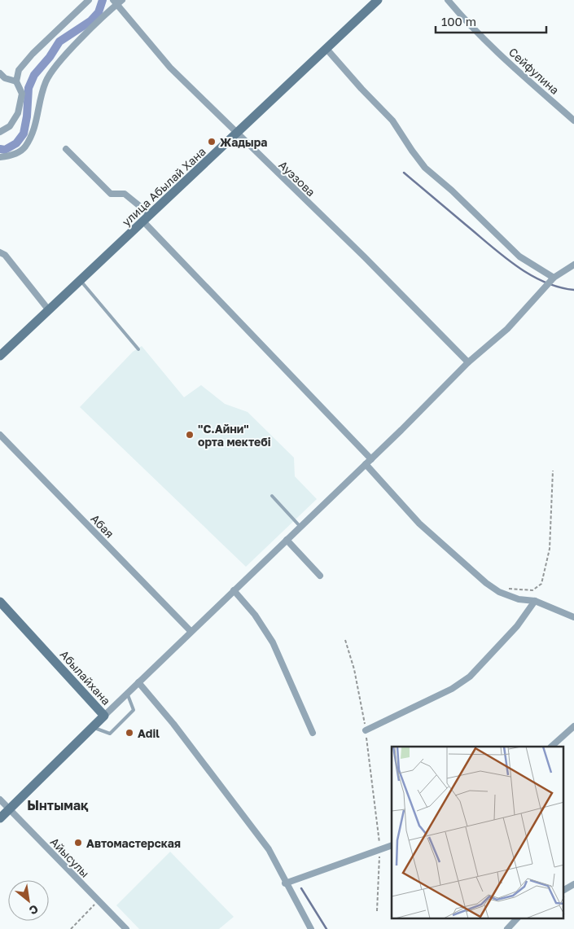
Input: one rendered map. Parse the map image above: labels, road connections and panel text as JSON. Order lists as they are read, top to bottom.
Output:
{
  "streets": {
    "main road": ["улица Абылай Хана", "Абылайхана"],
    "street": [
      "Сейфулина",
      "Ауэзова",
      "Абая",
      "Айысулы"
    ]
  },
  "crossings": [
    ["Ауэзова", "улица Абылай Хана"],
    ["Абылайхана", "Айысулы"]
  ],
  "districts": ["Ынтымақ"],
  "places": [
    "Жадыра",
    "\"С.Айни\" орта мектебі",
    "Adil",
    "Автомастерская"
  ],
  "scale_bar": "100 m",
  "north": "bottom right"
}
